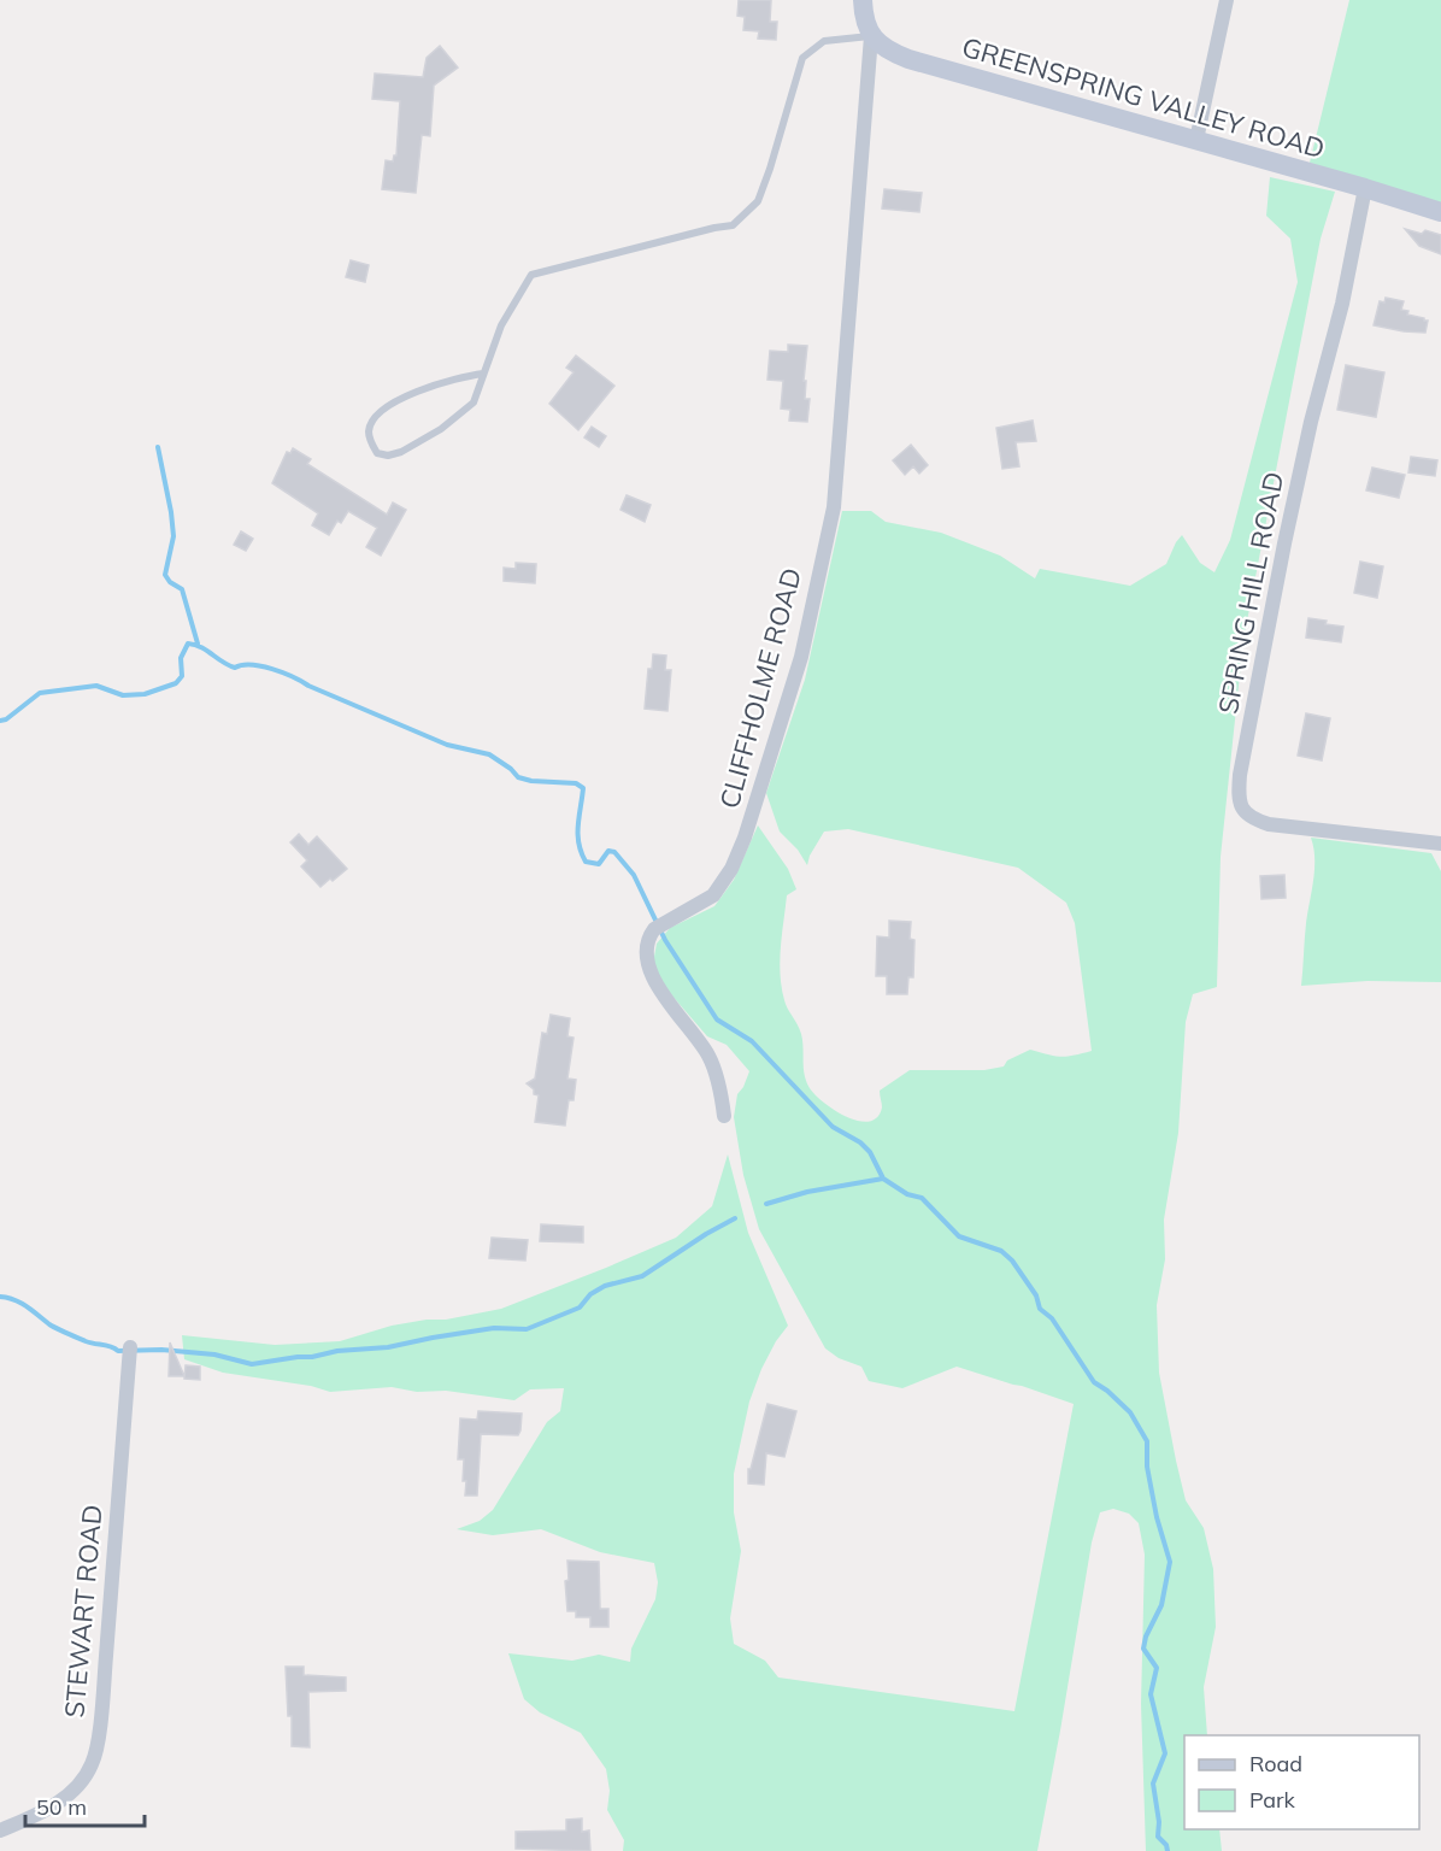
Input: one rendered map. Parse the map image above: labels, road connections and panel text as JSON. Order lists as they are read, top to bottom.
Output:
{
  "streets": {
    "main road": ["GREENSPRING VALLEY ROAD"],
    "street": ["SPRING HILL ROAD", "CLIFFHOLME ROAD", "STEWART ROAD"]
  },
  "crossings": [
    ["GREENSPRING VALLEY ROAD", "SPRING HILL ROAD"],
    ["GREENSPRING VALLEY ROAD", "CLIFFHOLME ROAD"]
  ],
  "legend": ["Road", "Park"],
  "scale_bar": "50 m"
}
